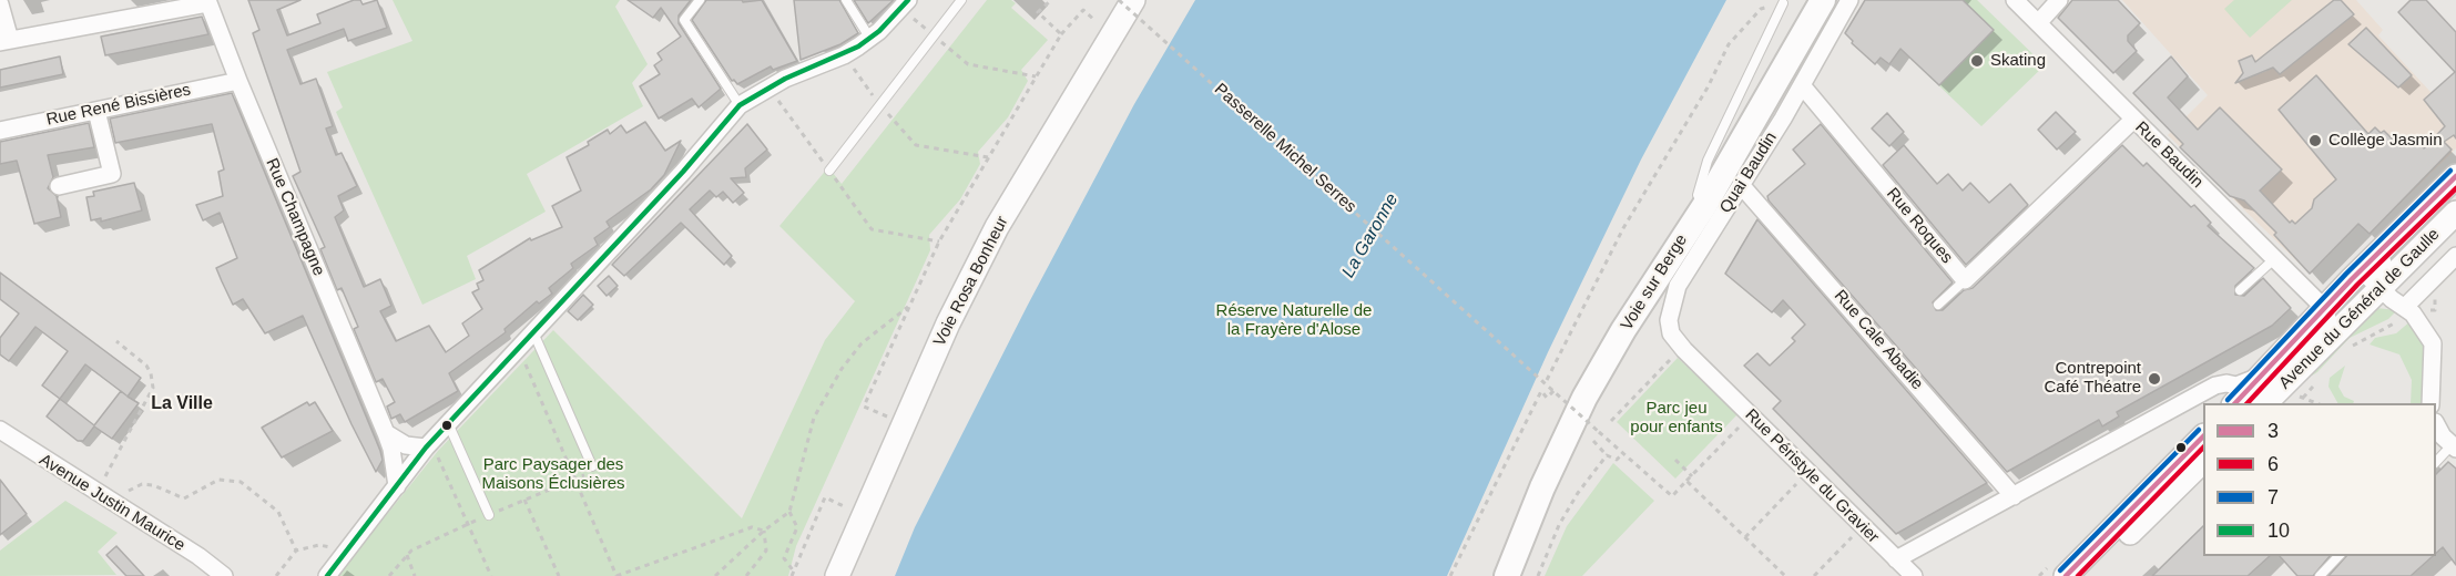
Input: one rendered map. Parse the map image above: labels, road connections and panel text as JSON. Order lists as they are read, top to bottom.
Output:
{
  "streets": {
    "main road": ["Voie Rosa Bonheur", "Voie sur Berge", "Avenue du Général de Gaulle"],
    "street": [
      "Rue René Bissières",
      "Rue Baudin",
      "Quai Baudin",
      "Rue Champagne",
      "Rue Roques",
      "Rue Cale Abadie",
      "Rue Péristyle du Gravier",
      "Avenue Justin Maurice"
    ],
    "path": ["Passerelle Michel Serres"]
  },
  "crossings": [
    ["Rue René Bissières", "Rue Champagne"],
    ["Rue Baudin", "Rue Roques"],
    ["Rue Baudin", "Avenue du Général de Gaulle"],
    ["Quai Baudin", "Rue Roques"],
    ["Quai Baudin", "Rue Cale Abadie"],
    ["Quai Baudin", "Rue Péristyle du Gravier"]
  ],
  "districts": ["La Ville"],
  "water": ["La Garonne"],
  "parks": ["Réserve Naturelle de la Frayère d'Alose", "Parc jeu pour enfants", "Parc Paysager des Maisons Éclusières"],
  "places": ["Skating", "Collège Jasmin", "Contrepoint Café Théatre"],
  "lines": [
    "transit line 10",
    "transit line 7",
    "transit line 3",
    "transit line 6"
  ],
  "legend": [
    "3",
    "6",
    "7",
    "10"
  ]
}
